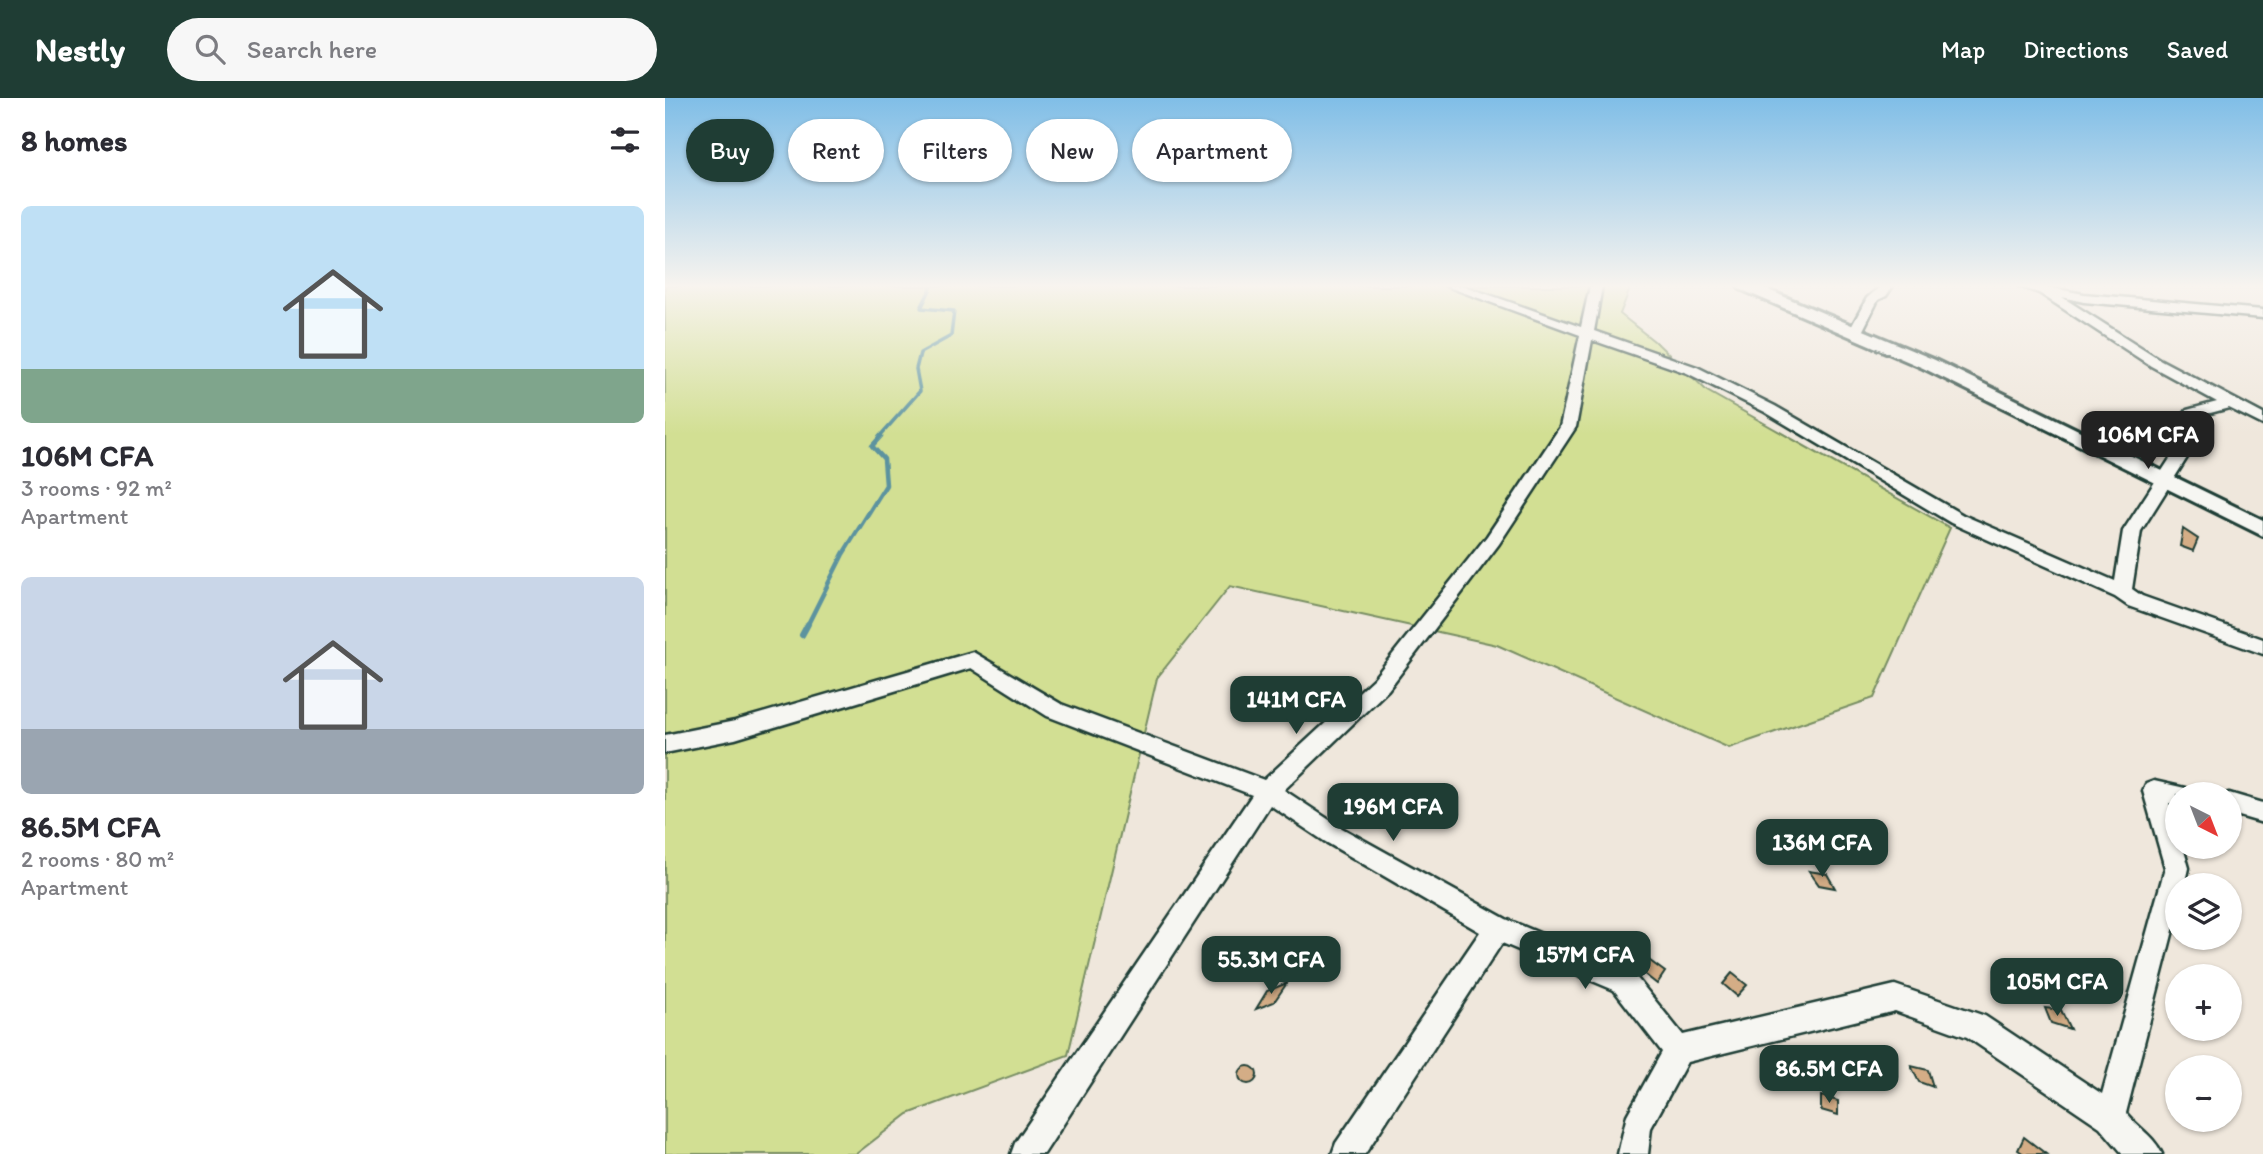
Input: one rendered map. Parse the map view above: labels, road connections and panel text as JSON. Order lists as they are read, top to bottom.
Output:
{
  "north": "bottom right",
  "page": {
    "header": "Nestly",
    "search": "Search here",
    "nav": ["Map", "Directions", "Saved"],
    "heading": "8 homes",
    "chip": [
      "Buy",
      "Rent",
      "Filters",
      "New",
      "Apartment"
    ],
    "list": [
      {
        "name": "106M CFA",
        "note": "3 rooms · 92 m² · Apartment"
      },
      {
        "name": "86.5M CFA",
        "note": "2 rooms · 80 m² · Apartment"
      }
    ],
    "price": [
      "106M CFA",
      "141M CFA",
      "196M CFA",
      "136M CFA",
      "157M CFA",
      "55.3M CFA",
      "105M CFA",
      "86.5M CFA"
    ],
    "map_buttons": ["+", "−"]
  }
}
